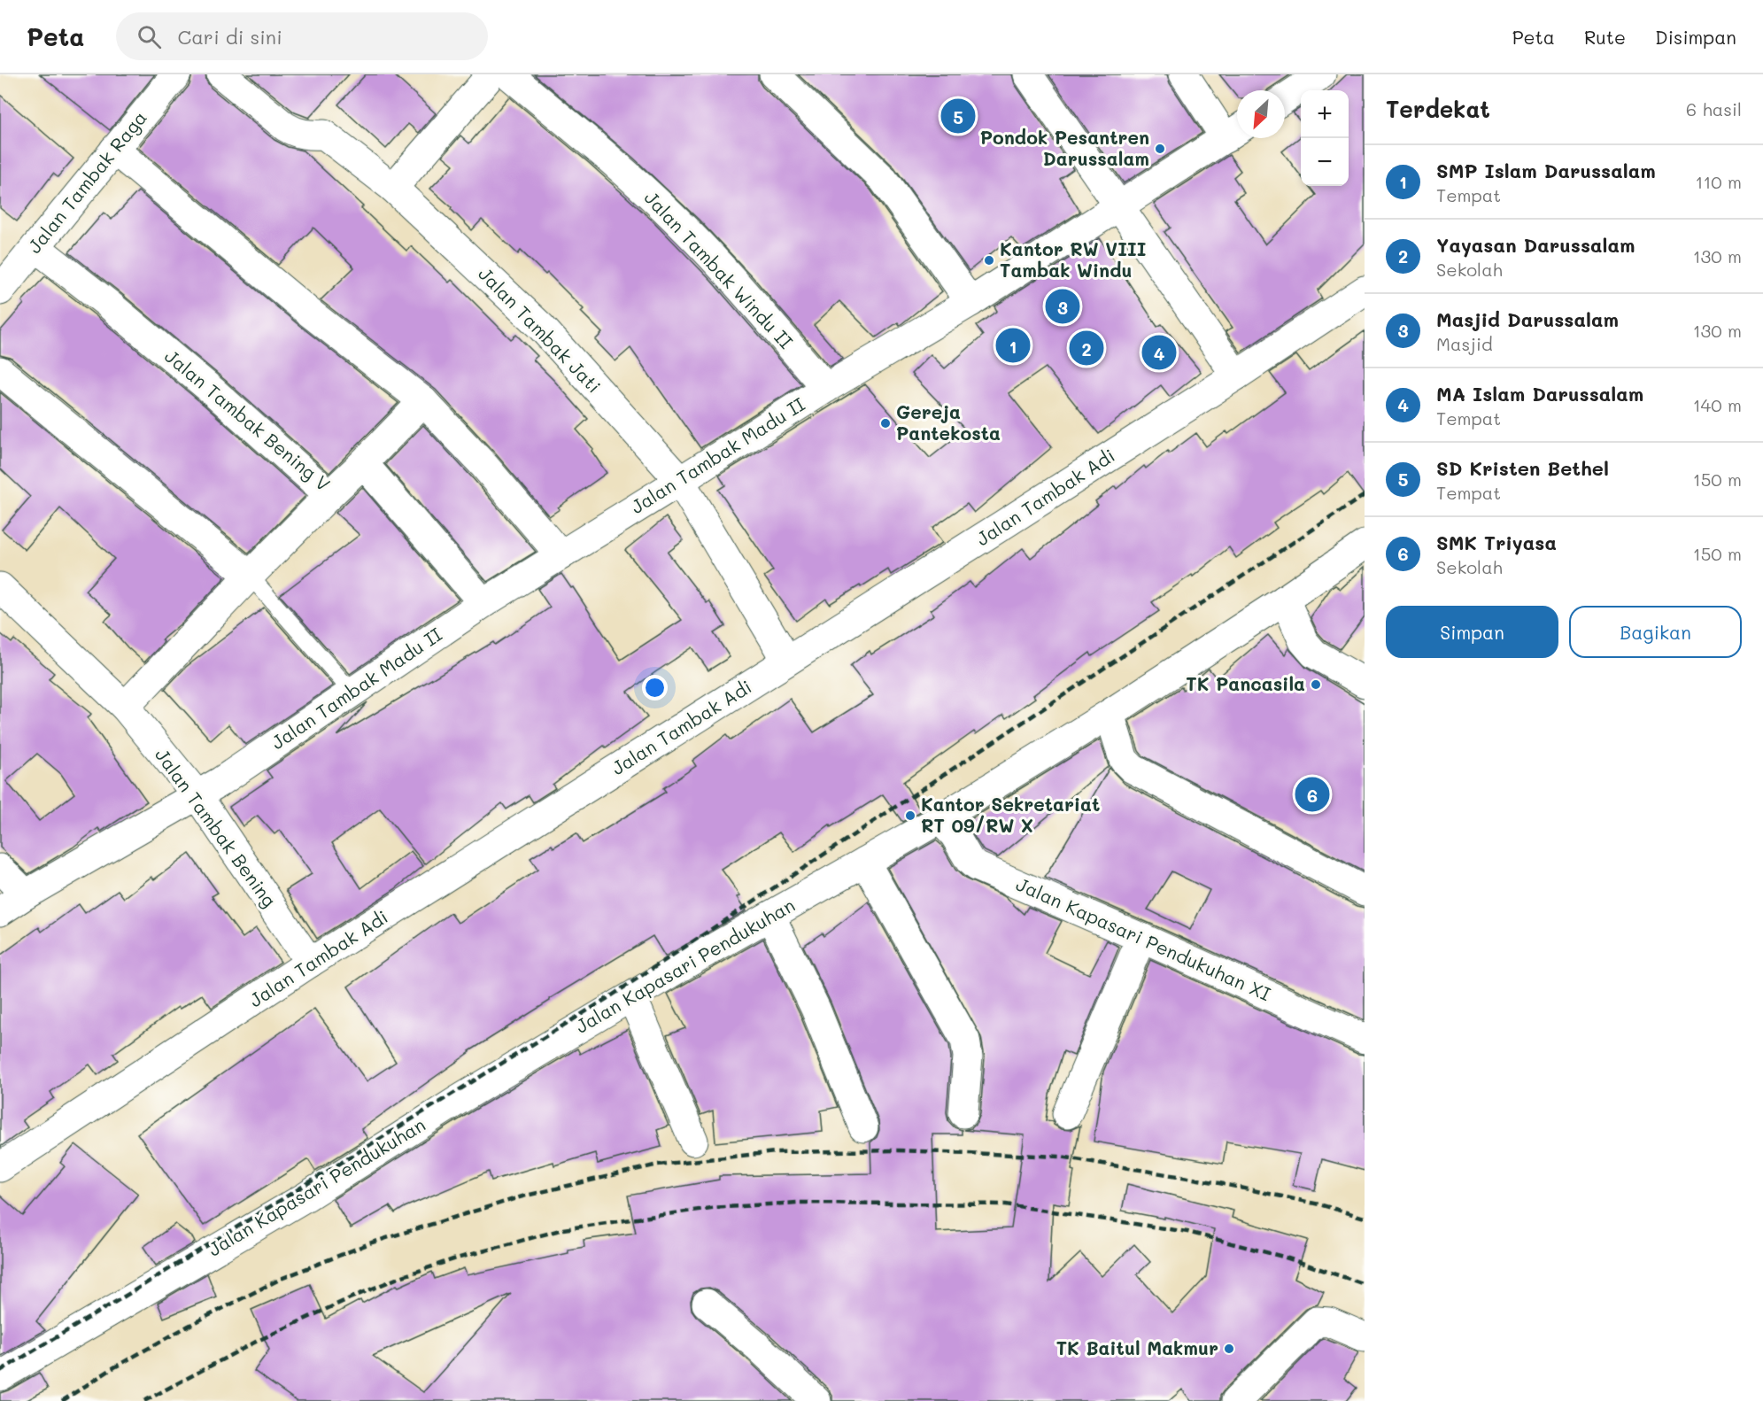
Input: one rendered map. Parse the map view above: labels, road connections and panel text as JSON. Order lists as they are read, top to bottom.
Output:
{
  "streets": {
    "street": [
      "Jalan Tambak Raga",
      "Jalan Tambak Windu II",
      "Jalan Tambak Jati",
      "Jalan Tambak Bening V",
      "Jalan Tambak Madu II",
      "Jalan Tambak Adi",
      "Jalan Tambak Bening",
      "Jalan Kapasari Pendukuhan XI",
      "Jalan Kapasari Pendukuhan"
    ]
  },
  "crossings": [
    ["Jalan Tambak Raga", "Jalan Tambak Bening V"],
    ["Jalan Tambak Windu II", "Jalan Tambak Madu II"],
    ["Jalan Tambak Jati", "Jalan Tambak Madu II"],
    ["Jalan Tambak Jati", "Jalan Tambak Adi"],
    ["Jalan Tambak Madu II", "Jalan Tambak Bening"],
    ["Jalan Tambak Adi", "Jalan Tambak Bening"],
    ["Jalan Kapasari Pendukuhan XI", "Jalan Kapasari Pendukuhan"]
  ],
  "places": [
    "Pondok Pesantren Darussalam",
    "Kantor RW VIII Tambak Windu",
    "Gereja Pantekosta",
    "TK Pancasila",
    "Kantor Sekretariat RT 09/RW X",
    "TK Baitul Makmur"
  ],
  "north": "bottom left",
  "page": {
    "header": "Peta",
    "search": "Cari di sini",
    "nav": ["Peta", "Rute", "Disimpan"],
    "heading": ["Terdekat", "6 hasil"],
    "map_buttons": ["+", "−"],
    "pins": [
      "5",
      "3",
      "1",
      "2",
      "4",
      "6"
    ],
    "list": [
      {
        "mark": "1",
        "name": "SMP Islam Darussalam",
        "note": "Tempat",
        "value": "110 m"
      },
      {
        "mark": "2",
        "name": "Yayasan Darussalam",
        "note": "Sekolah",
        "value": "130 m"
      },
      {
        "mark": "3",
        "name": "Masjid Darussalam",
        "note": "Masjid",
        "value": "130 m"
      },
      {
        "mark": "4",
        "name": "MA Islam Darussalam",
        "note": "Tempat",
        "value": "140 m"
      },
      {
        "mark": "5",
        "name": "SD Kristen Bethel",
        "note": "Tempat",
        "value": "150 m"
      },
      {
        "mark": "6",
        "name": "SMK Triyasa",
        "note": "Sekolah",
        "value": "150 m"
      }
    ],
    "buttons": ["Simpan", "Bagikan"]
  }
}
